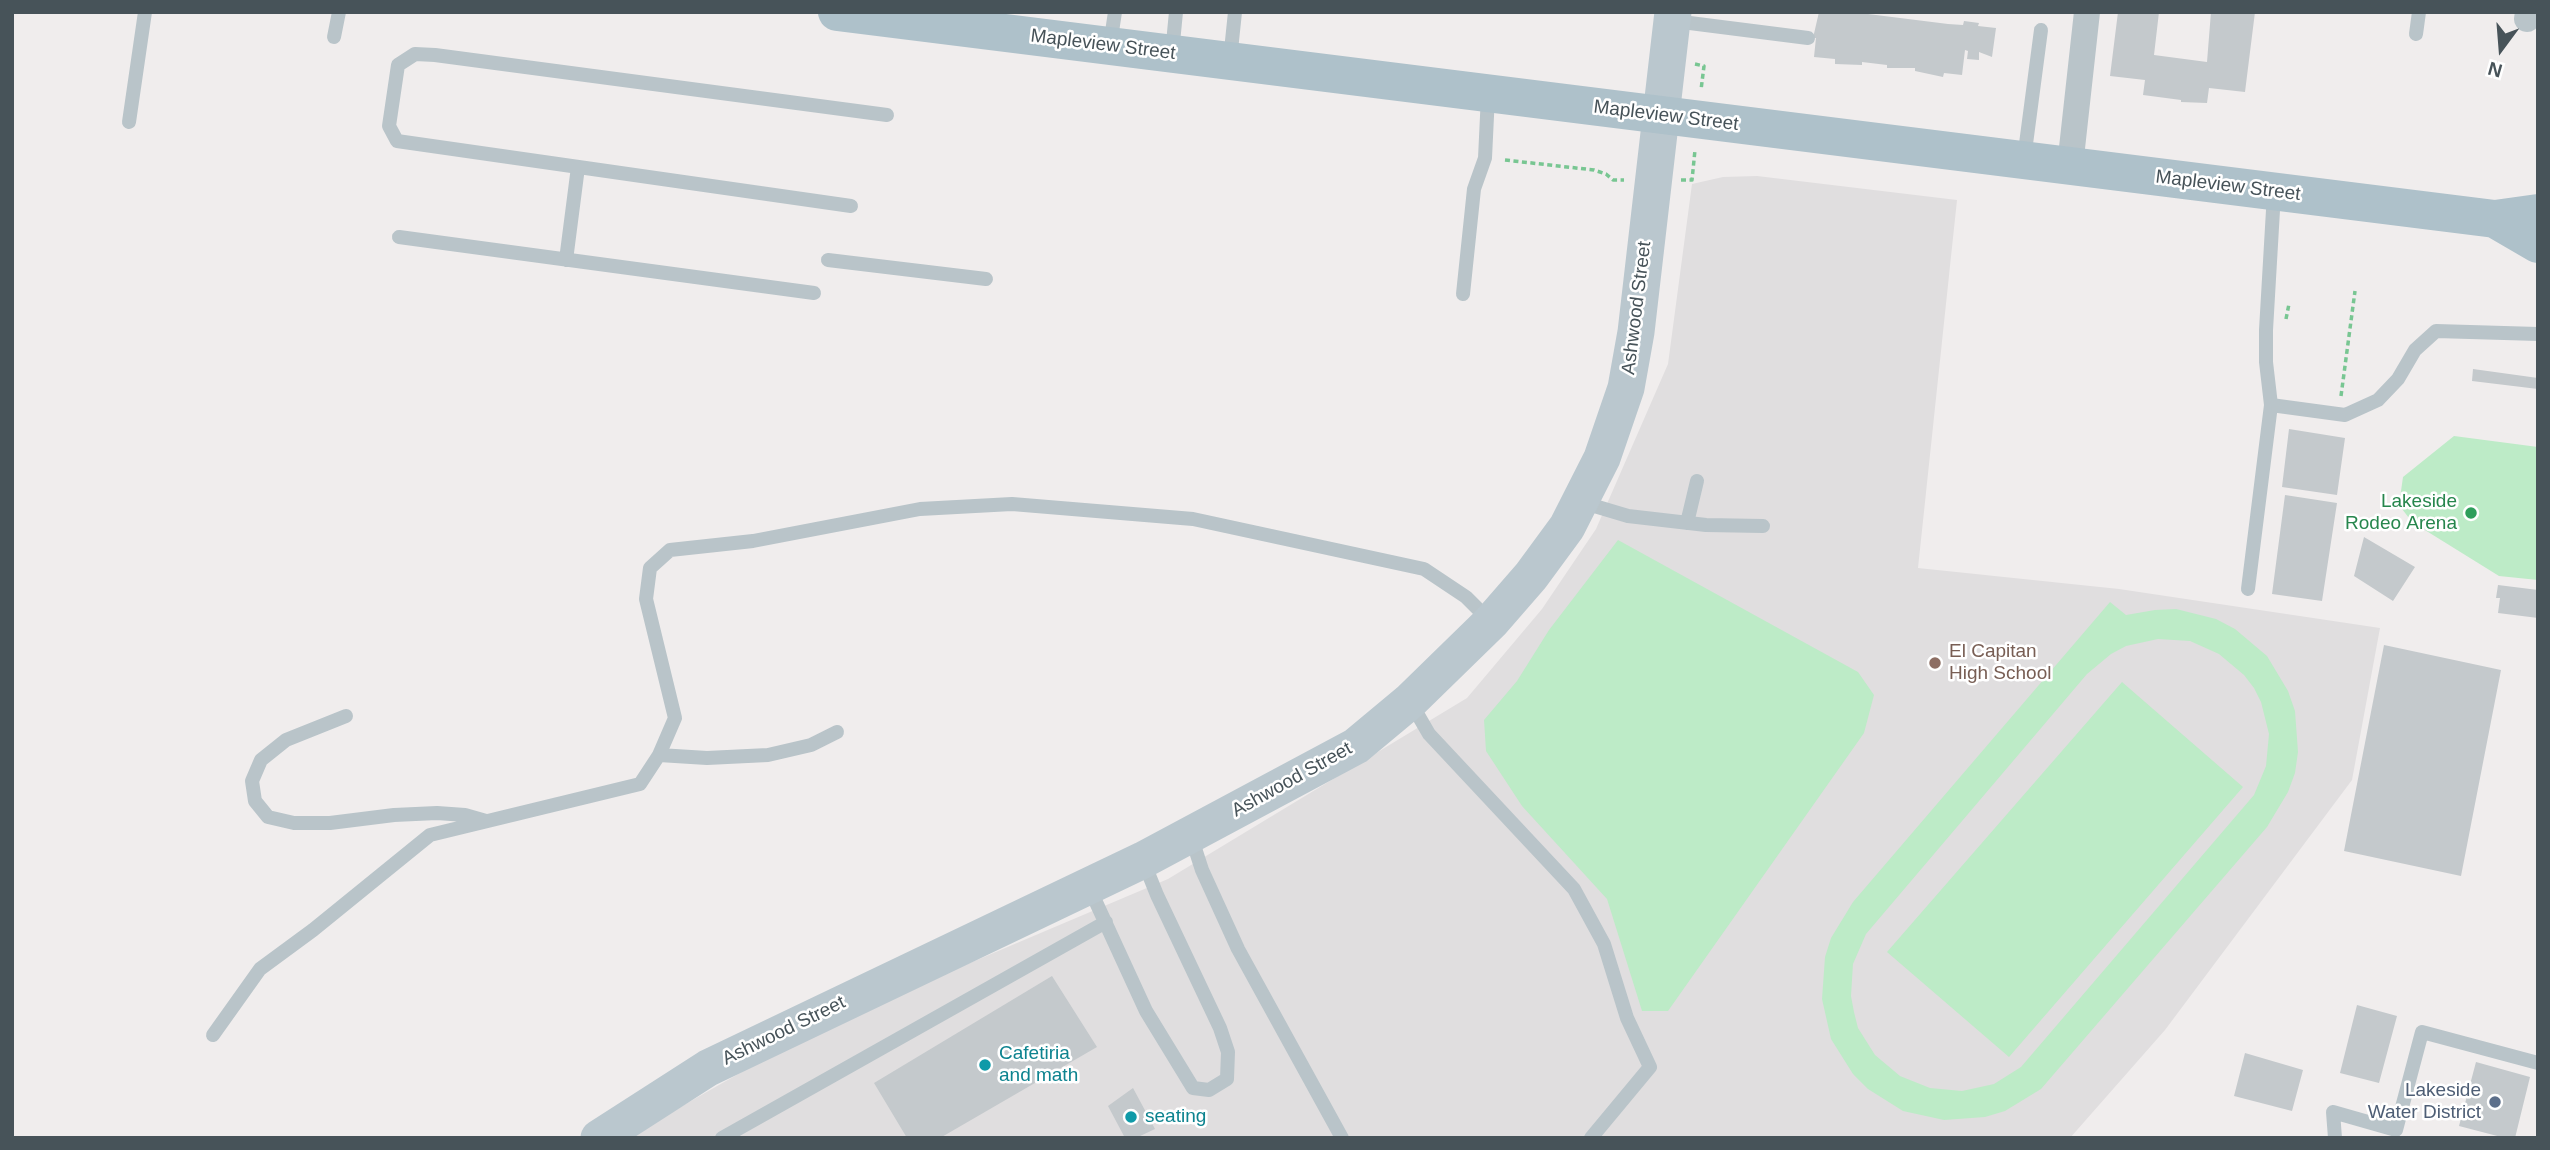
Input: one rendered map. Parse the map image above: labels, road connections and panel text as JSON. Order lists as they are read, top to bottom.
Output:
{
  "streets": {
    "main road": ["Mapleview Street", "Ashwood Street"]
  },
  "crossings": [
    ["Mapleview Street", "Ashwood Street"]
  ],
  "places": [
    "Lakeside Rodeo Arena",
    "El Capitan High School",
    "Cafetiria and math",
    "Lakeside Water District",
    "seating"
  ],
  "north": "bottom"
}
